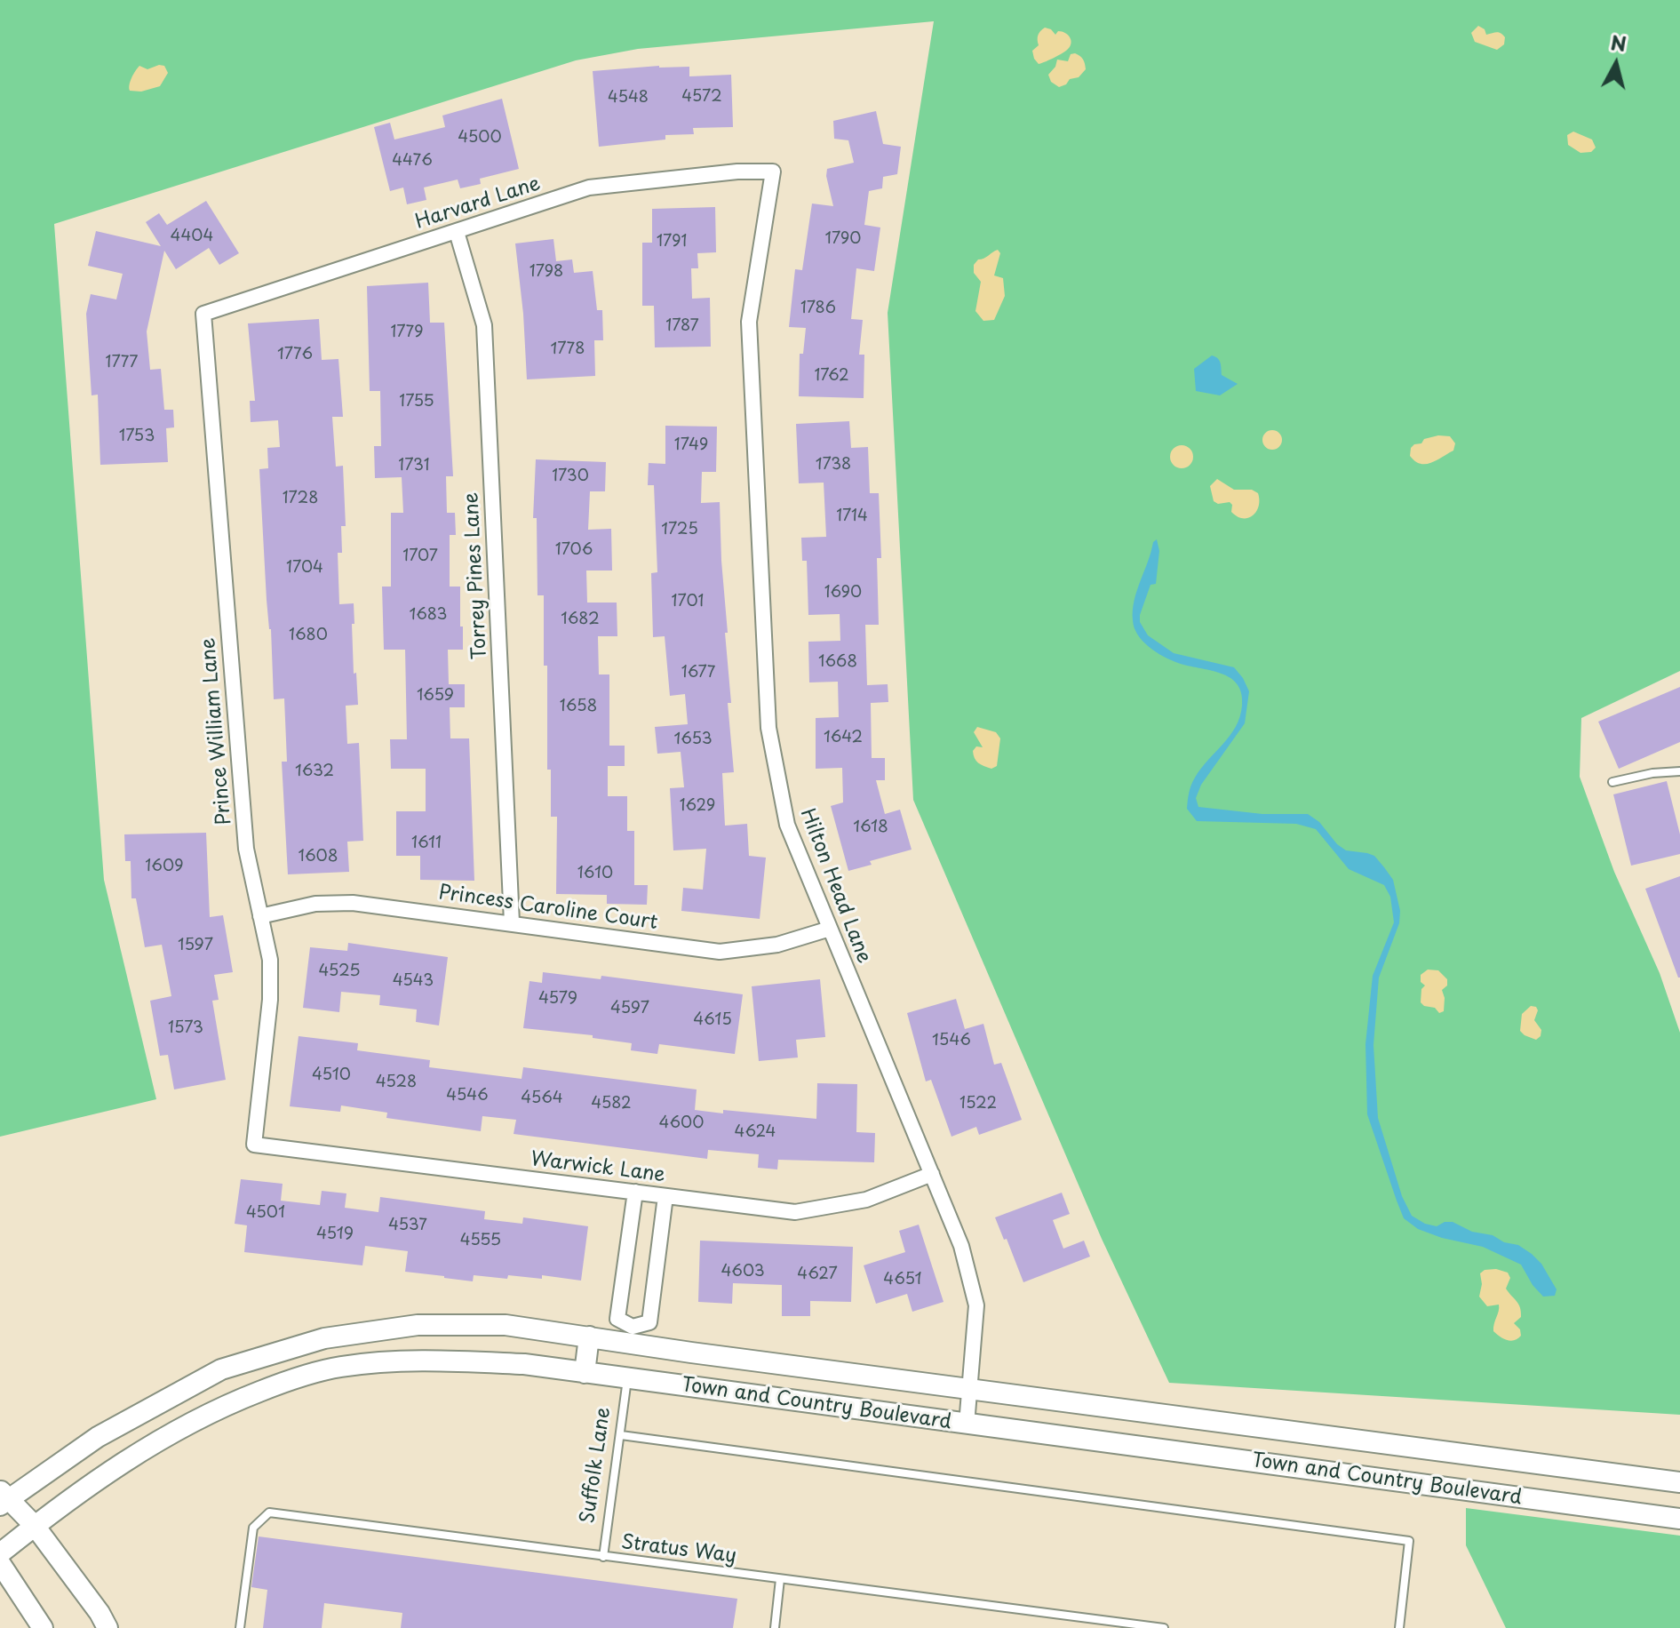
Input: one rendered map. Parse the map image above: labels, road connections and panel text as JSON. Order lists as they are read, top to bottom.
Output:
{
  "streets": {
    "main road": ["Town and Country Boulevard"],
    "street": [
      "Harvard Lane",
      "Torrey Pines Lane",
      "Prince William Lane",
      "Hilton Head Lane",
      "Princess Caroline Court",
      "Warwick Lane"
    ],
    "lane": ["Suffolk Lane", "Stratus Way"]
  },
  "crossings": [
    ["Harvard Lane", "Torrey Pines Lane"],
    ["Harvard Lane", "Prince William Lane"],
    ["Harvard Lane", "Hilton Head Lane"],
    ["Torrey Pines Lane", "Princess Caroline Court"],
    ["Prince William Lane", "Princess Caroline Court"],
    ["Prince William Lane", "Warwick Lane"],
    ["Hilton Head Lane", "Princess Caroline Court"],
    ["Hilton Head Lane", "Warwick Lane"],
    ["Hilton Head Lane", "Town and Country Boulevard"],
    ["Town and Country Boulevard", "Suffolk Lane"],
    ["Suffolk Lane", "Stratus Way"]
  ],
  "house_numbers": [
    "4572",
    "4548",
    "4500",
    "4476",
    "4404",
    "1790",
    "1791",
    "1798",
    "1786",
    "1787",
    "1779",
    "1778",
    "1776",
    "1777",
    "1762",
    "1755",
    "1753",
    "1749",
    "1738",
    "1731",
    "1730",
    "1728",
    "1714",
    "1725",
    "1706",
    "1707",
    "1704",
    "1690",
    "1701",
    "1683",
    "1682",
    "1680",
    "1668",
    "1677",
    "1659",
    "1658",
    "1642",
    "1653",
    "1632",
    "1629",
    "1618",
    "1611",
    "1608",
    "1609",
    "1610",
    "1597",
    "4525",
    "4543",
    "4579",
    "4597",
    "4615",
    "1573",
    "1546",
    "4510",
    "4528",
    "4546",
    "4564",
    "4582",
    "1522",
    "4600",
    "4624",
    "4501",
    "4537",
    "4519",
    "4555",
    "4603",
    "4627",
    "4651"
  ],
  "north": "top"
}
